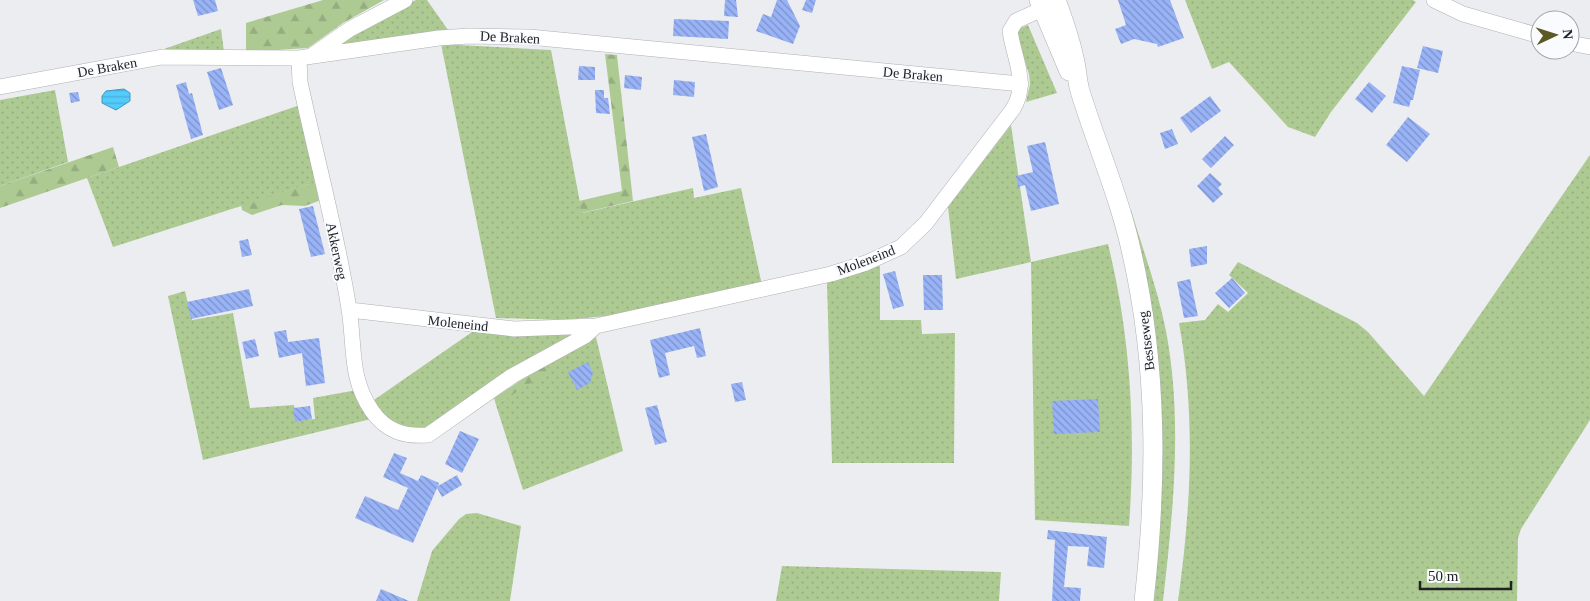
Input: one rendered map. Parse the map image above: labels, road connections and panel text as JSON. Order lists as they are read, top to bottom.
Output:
{
  "streets": {
    "main road": ["Bestseweg"],
    "street": ["De Braken", "Akkerweg", "Moleneind"]
  },
  "crossings": [
    ["De Braken", "Akkerweg"],
    ["De Braken", "Moleneind"],
    ["Akkerweg", "Moleneind"],
    ["Moleneind", "Bestseweg"]
  ],
  "scale_bar": "50 m",
  "north": "right"
}
